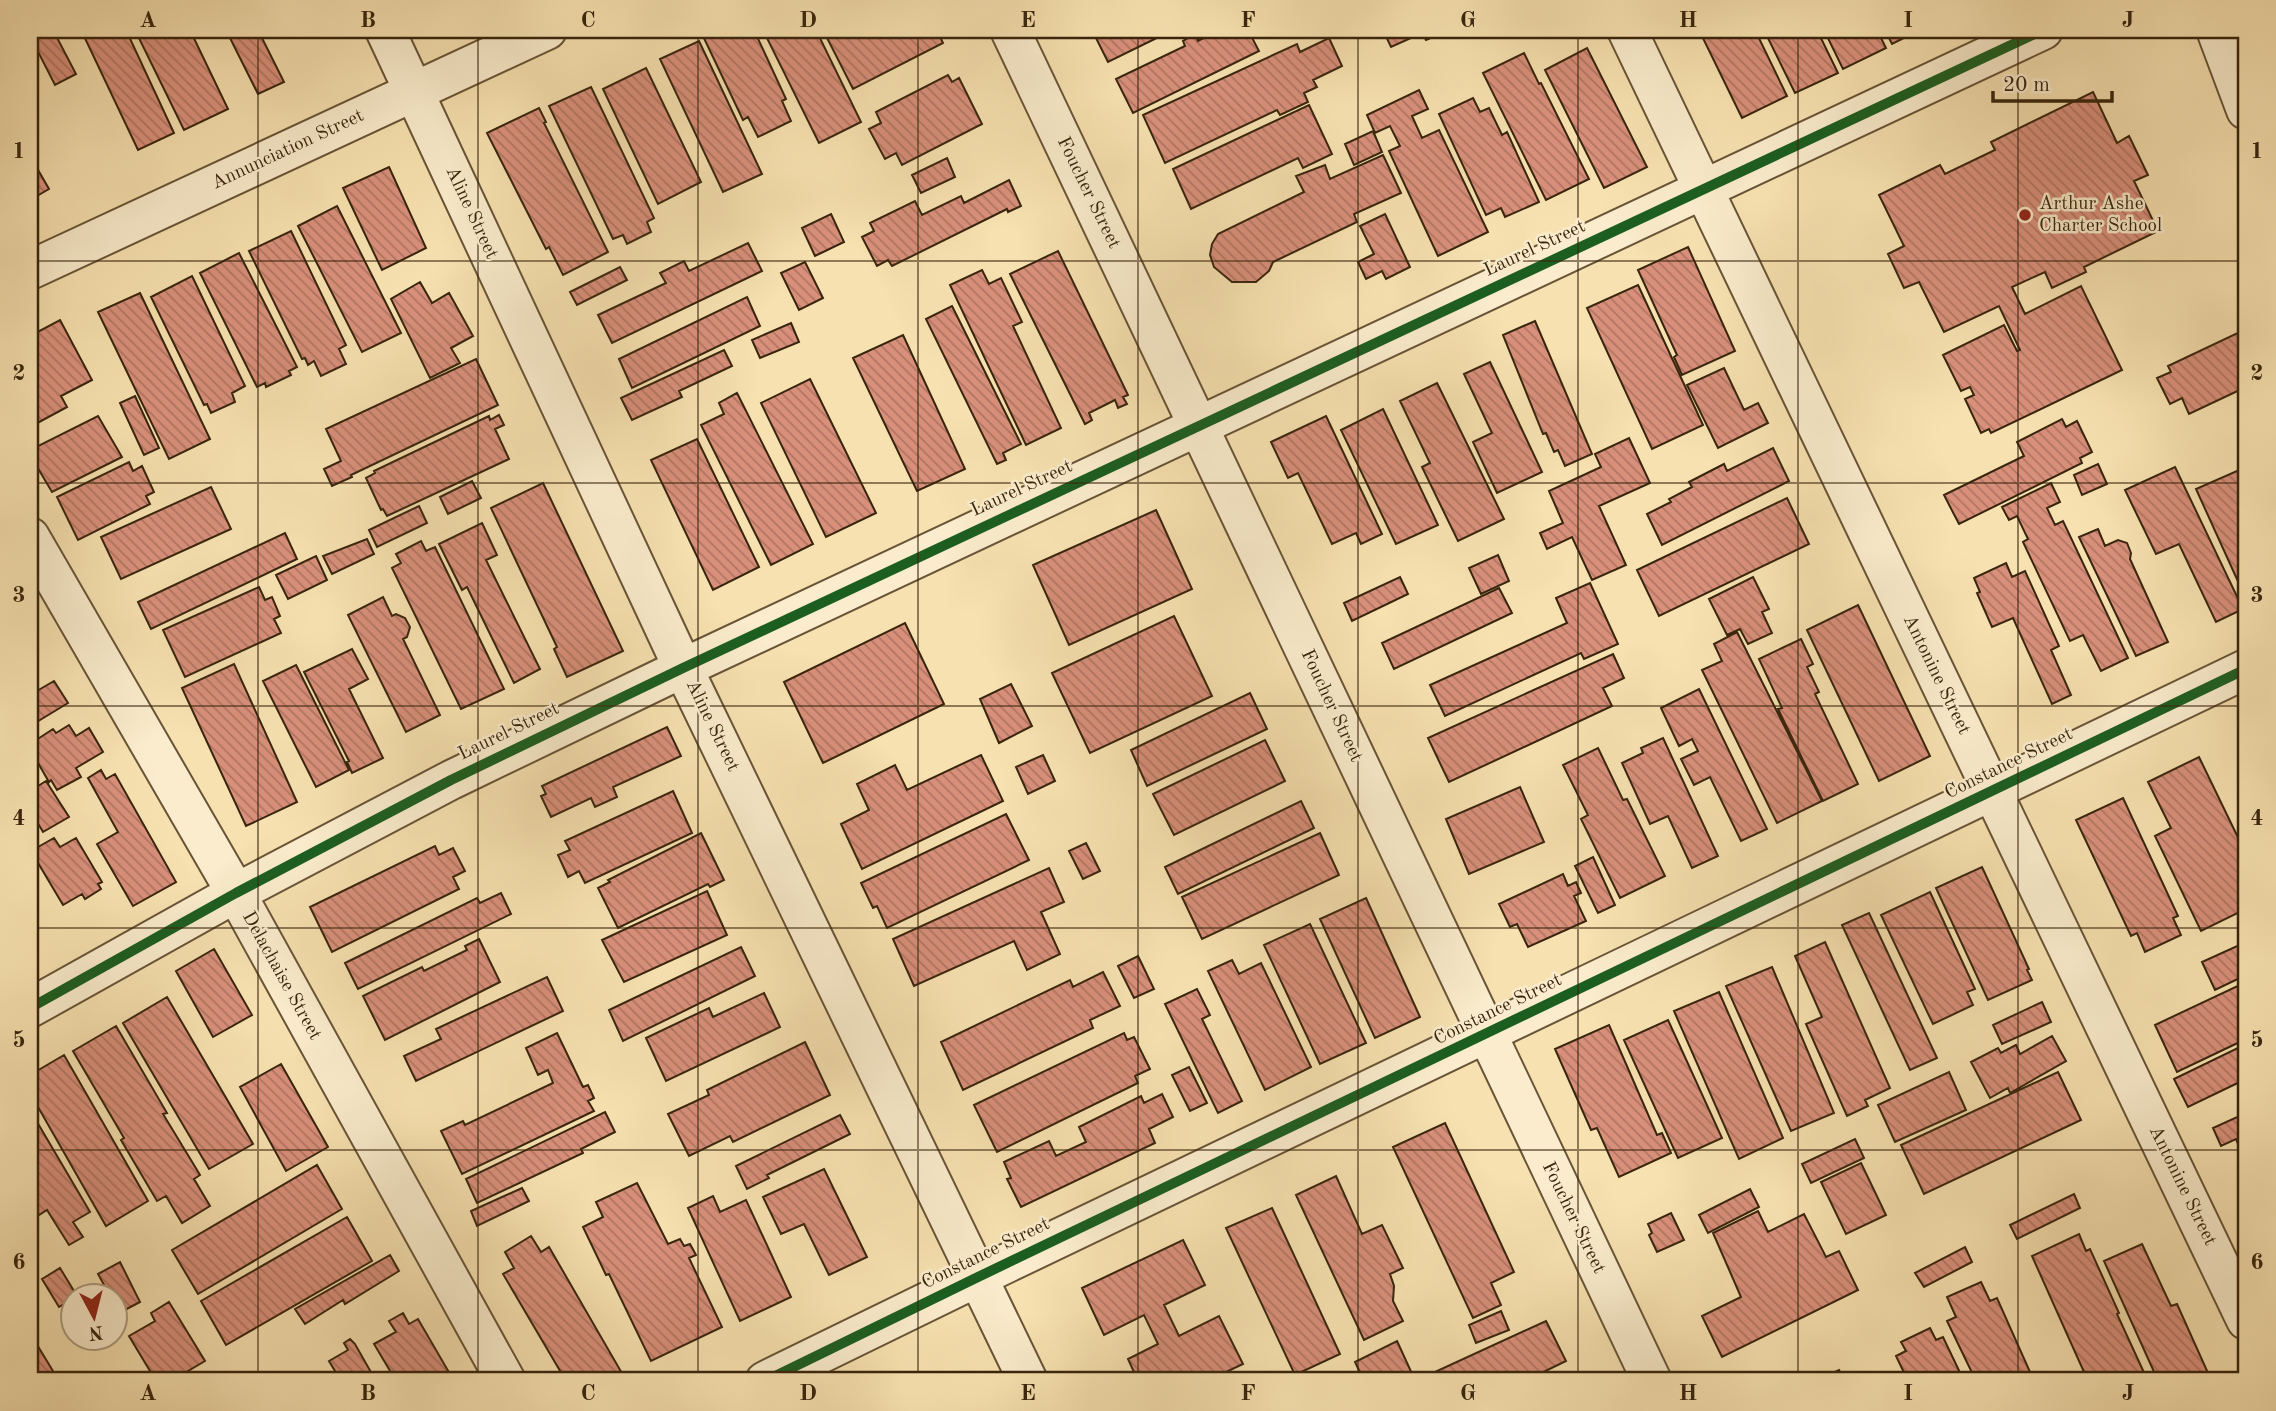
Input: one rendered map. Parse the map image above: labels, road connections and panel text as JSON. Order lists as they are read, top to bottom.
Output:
{
  "streets": {
    "street": [
      "Annunciation Street",
      "Foucher Street",
      "Aline Street",
      "Laurel Street",
      "Antonine Street",
      "Constance Street",
      "Delachaise Street"
    ]
  },
  "crossings": [
    ["Annunciation Street", "Aline Street"],
    ["Foucher Street", "Laurel Street"],
    ["Foucher Street", "Constance Street"],
    ["Aline Street", "Laurel Street"],
    ["Aline Street", "Constance Street"],
    ["Laurel Street", "Antonine Street"],
    ["Laurel Street", "Delachaise Street"],
    ["Antonine Street", "Constance Street"]
  ],
  "places": ["Arthur Ashe Charter School"],
  "scale_bar": "20 m",
  "north": "bottom",
  "grid": {
    "columns": [
      "A",
      "B",
      "C",
      "D",
      "E",
      "F",
      "G",
      "H",
      "I",
      "J"
    ],
    "rows": [
      "1",
      "2",
      "3",
      "4",
      "5",
      "6"
    ]
  }
}
